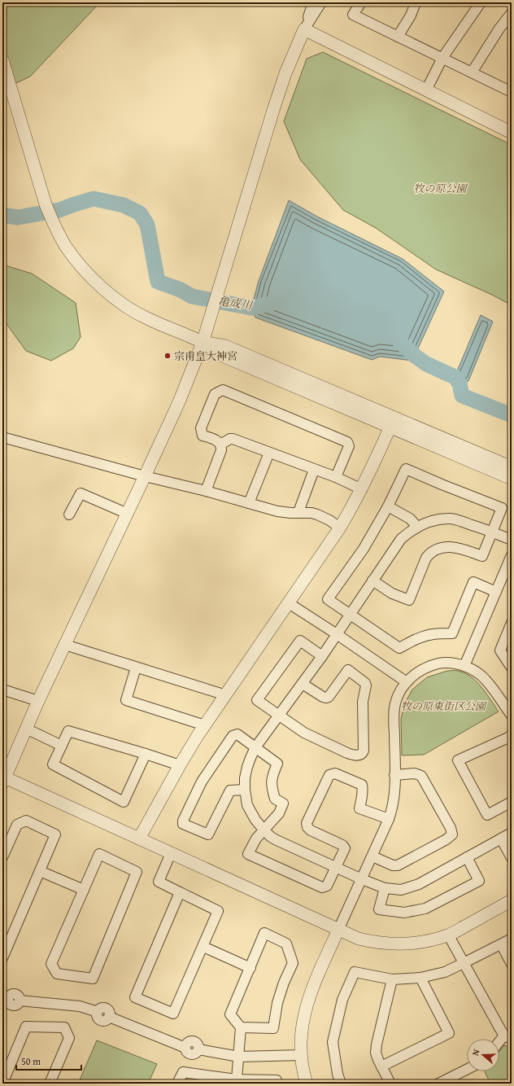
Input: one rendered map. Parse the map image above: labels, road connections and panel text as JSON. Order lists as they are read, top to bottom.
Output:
{
  "water": ["亀成川"],
  "parks": ["牧の原公園", "牧の原東街区公園"],
  "places": ["宗甫皇大神宮"],
  "scale_bar": "50 m",
  "north": "left"
}
